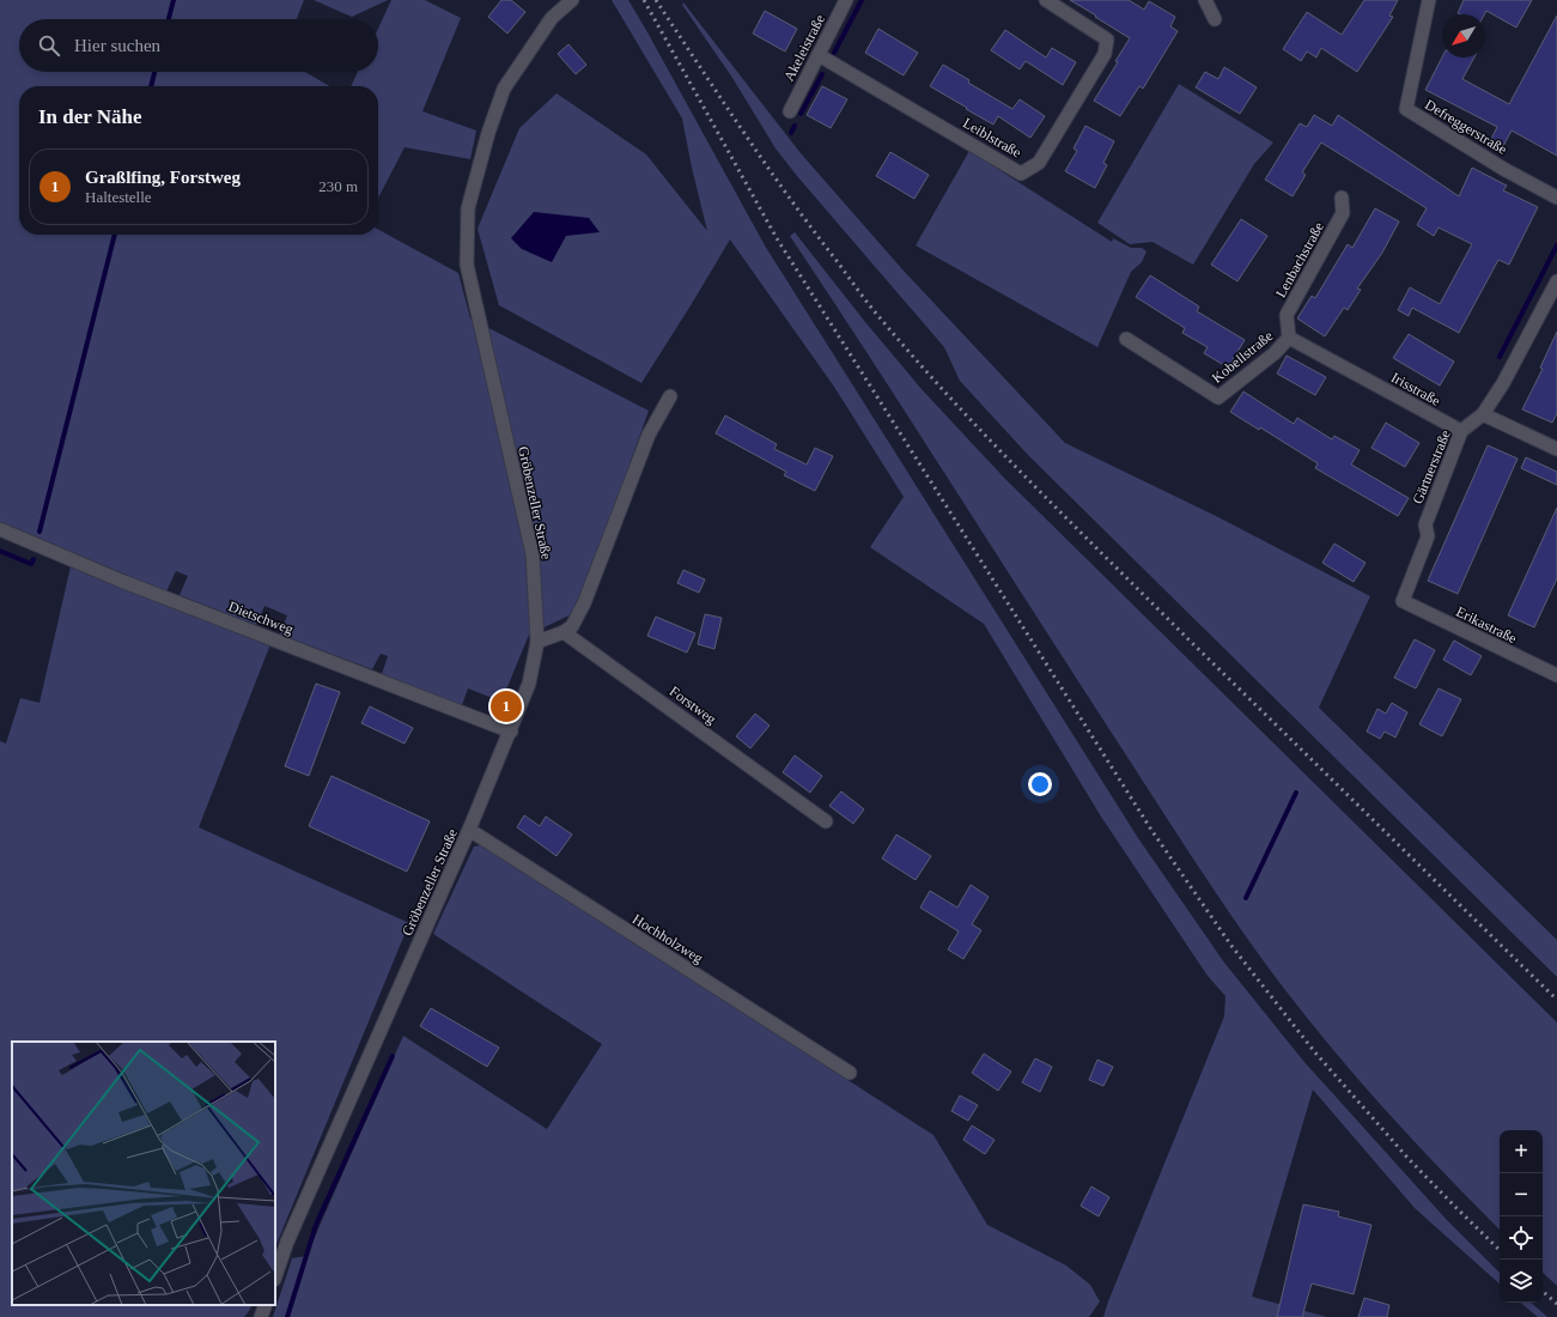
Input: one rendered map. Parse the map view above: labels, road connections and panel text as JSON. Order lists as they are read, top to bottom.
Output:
{
  "streets": {
    "street": [
      "Akeleistraße",
      "Defreggerstraße",
      "Leiblstraße",
      "Lenbachstraße",
      "Kobellstraße",
      "Irisstraße",
      "Gärtnerstraße",
      "Gröbenzeller Straße",
      "Dietschweg",
      "Erikastraße",
      "Forstweg",
      "Hochholzweg"
    ]
  },
  "crossings": [
    ["Akeleistraße", "Leiblstraße"],
    ["Lenbachstraße", "Kobellstraße"],
    ["Kobellstraße", "Irisstraße"],
    ["Irisstraße", "Gärtnerstraße"],
    ["Gärtnerstraße", "Erikastraße"],
    ["Gröbenzeller Straße", "Dietschweg"],
    ["Gröbenzeller Straße", "Hochholzweg"]
  ],
  "north": "bottom left",
  "page": {
    "search": "Hier suchen",
    "heading": "In der Nähe",
    "list": [
      {
        "mark": "1",
        "name": "Graßlfing, Forstweg",
        "note": "Haltestelle",
        "value": "230 m"
      }
    ],
    "pins": "1",
    "map_buttons": ["+", "−"]
  }
}
